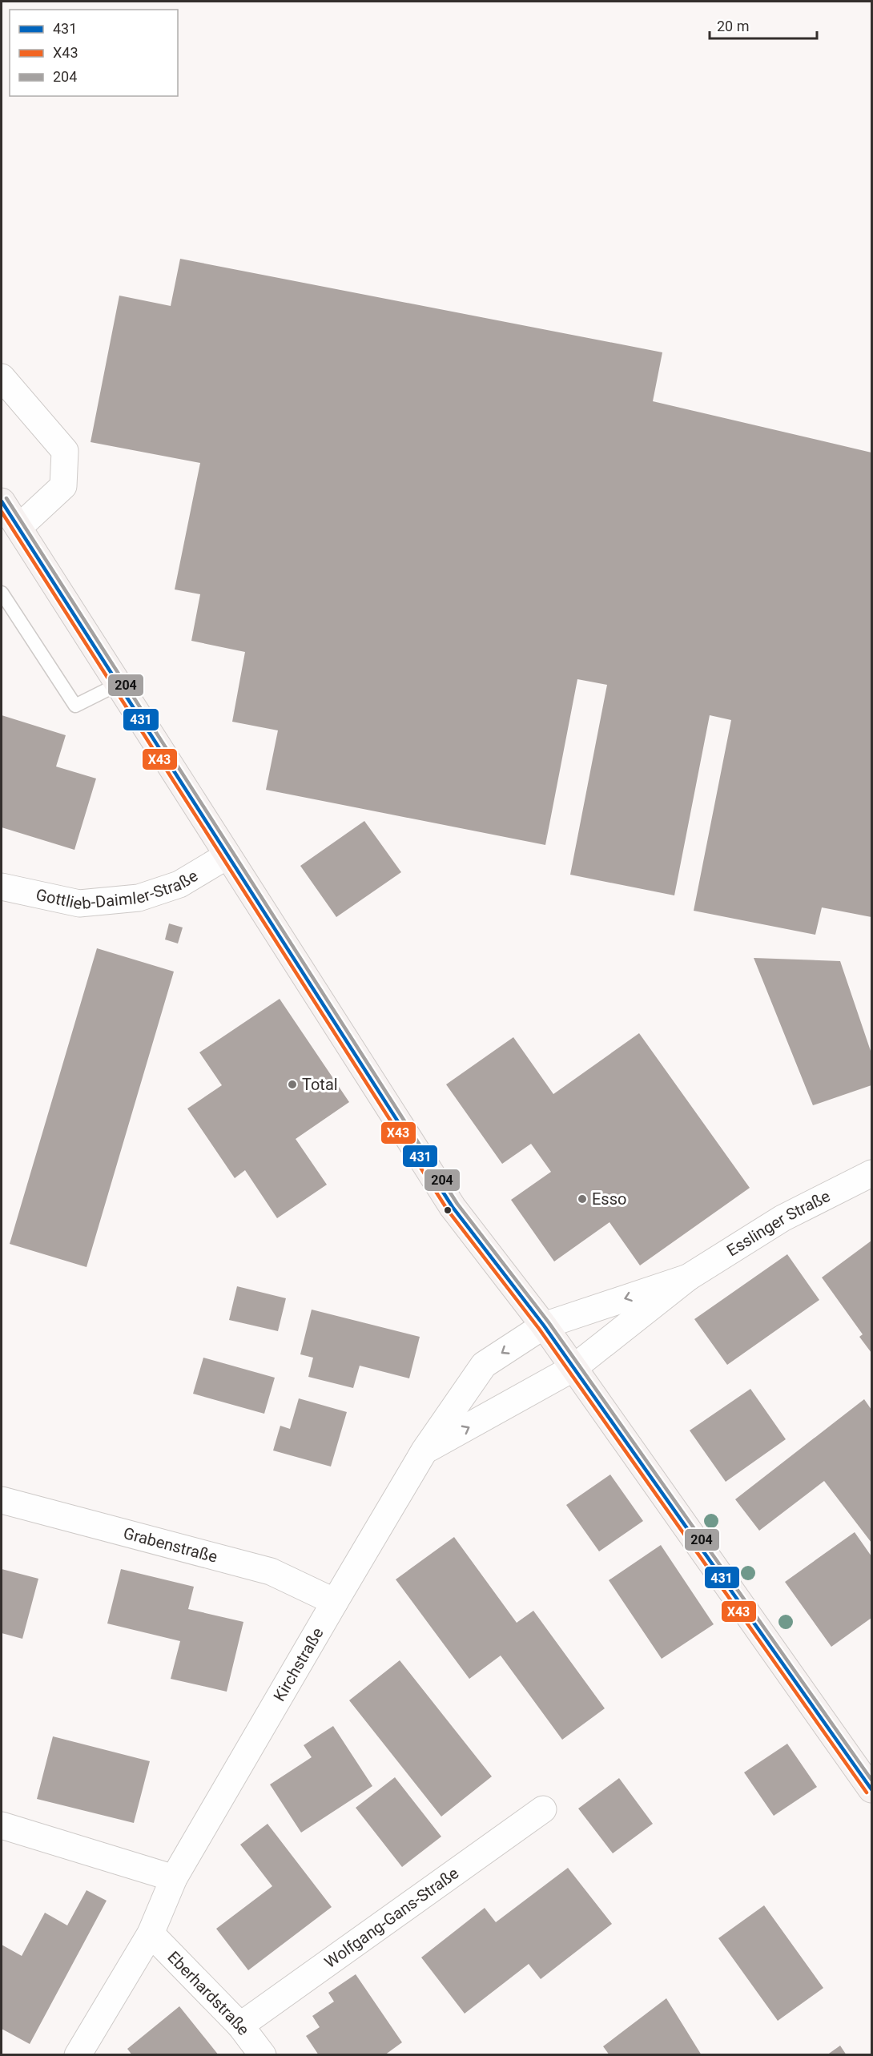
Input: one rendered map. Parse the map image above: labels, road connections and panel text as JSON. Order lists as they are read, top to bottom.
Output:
{
  "streets": {
    "street": [
      "Gottlieb-Daimler-Straße",
      "Esslinger Straße",
      "Grabenstraße",
      "Kirchstraße",
      "Wolfgang-Gans-Straße",
      "Eberhardstraße"
    ]
  },
  "crossings": [
    ["Esslinger Straße", "Kirchstraße"],
    ["Grabenstraße", "Kirchstraße"],
    ["Kirchstraße", "Eberhardstraße"],
    ["Wolfgang-Gans-Straße", "Eberhardstraße"]
  ],
  "places": ["Total", "Esso"],
  "lines": ["transit line 204", "transit line 431", "transit line X43"],
  "legend": ["431", "X43", "204"],
  "scale_bar": "20 m"
}
